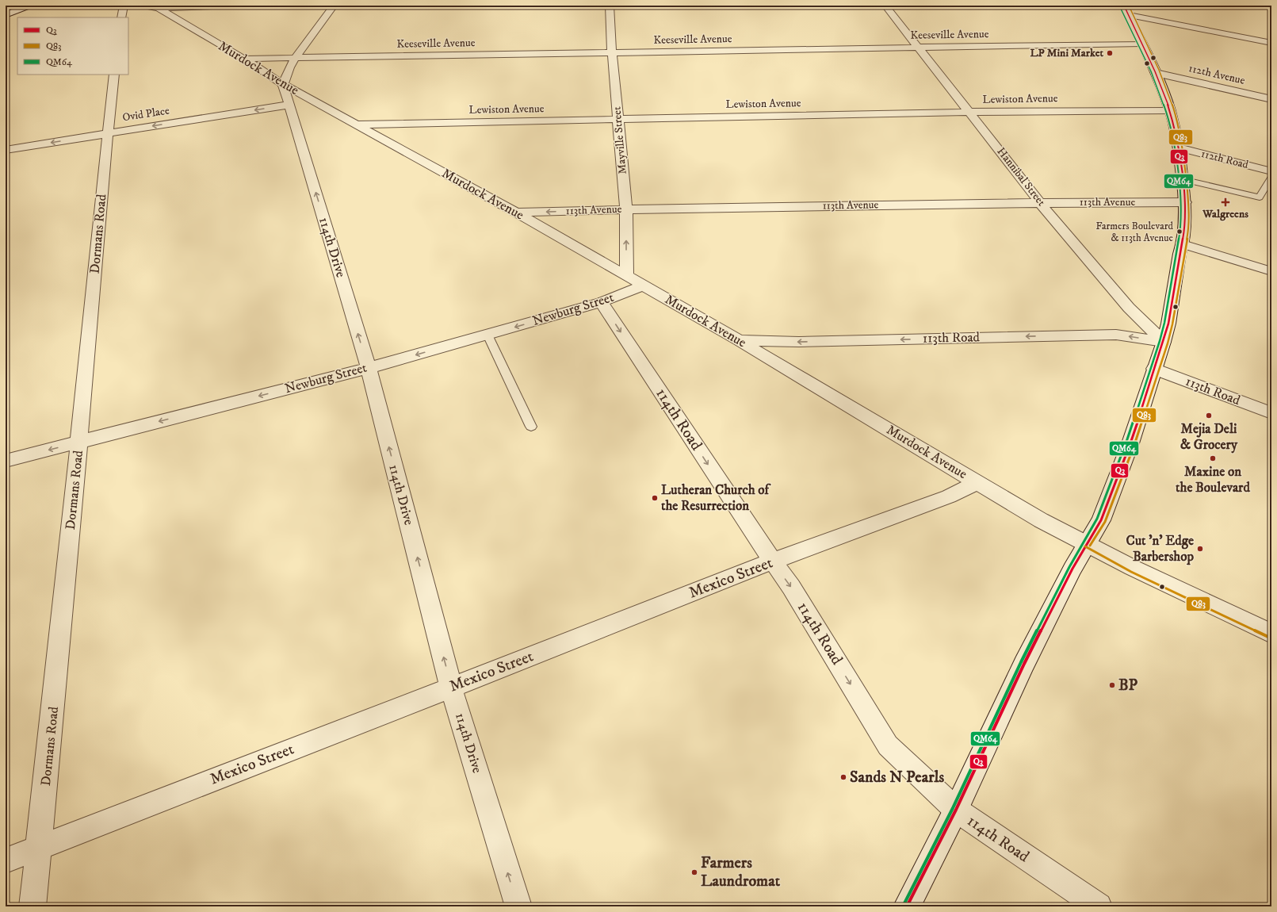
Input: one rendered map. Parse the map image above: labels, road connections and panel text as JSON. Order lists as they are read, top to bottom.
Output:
{
  "streets": {
    "street": [
      "Keeseville Avenue",
      "Murdock Avenue",
      "112th Avenue",
      "Lewiston Avenue",
      "Ovid Place",
      "Mayville Street",
      "112th Road",
      "Hannibal Street",
      "113th Avenue",
      "Dormans Road",
      "114th Drive",
      "Newburg Street",
      "113th Road",
      "114th Road",
      "Mexico Street"
    ]
  },
  "crossings": [
    ["Keeseville Avenue", "Murdock Avenue"],
    ["Keeseville Avenue", "Mayville Street"],
    ["Keeseville Avenue", "Hannibal Street"],
    ["Murdock Avenue", "Lewiston Avenue"],
    ["Murdock Avenue", "Mayville Street"],
    ["Murdock Avenue", "113th Avenue"],
    ["Murdock Avenue", "114th Drive"],
    ["Murdock Avenue", "Newburg Street"],
    ["Murdock Avenue", "113th Road"],
    ["Murdock Avenue", "Mexico Street"],
    ["Lewiston Avenue", "Mayville Street"],
    ["Lewiston Avenue", "Hannibal Street"],
    ["Ovid Place", "Dormans Road"],
    ["Ovid Place", "114th Drive"],
    ["Mayville Street", "113th Avenue"],
    ["Hannibal Street", "113th Avenue"],
    ["Hannibal Street", "113th Road"],
    ["Dormans Road", "Newburg Street"],
    ["Dormans Road", "Mexico Street"],
    ["114th Drive", "Newburg Street"],
    ["114th Drive", "Mexico Street"],
    ["Newburg Street", "114th Road"],
    ["114th Road", "Mexico Street"]
  ],
  "one_way": [
    "114th Drive",
    "Newburg Street",
    "113th Road",
    "114th Road"
  ],
  "places": {
    "other": [
      "LP Mini Market",
      "Farmers Boulevard & 113th Avenue",
      "Mejia Deli & Grocery",
      "Maxine on the Boulevard",
      "Lutheran Church of the Resurrection",
      "Cut 'n' Edge Barbershop",
      "BP",
      "Sands N Pearls",
      "Farmers Laundromat"
    ],
    "health": ["Walgreens"]
  },
  "lines": ["transit line Q3", "transit line Q83", "transit line QM64"],
  "legend": ["Q3", "Q83", "QM64"]
}
